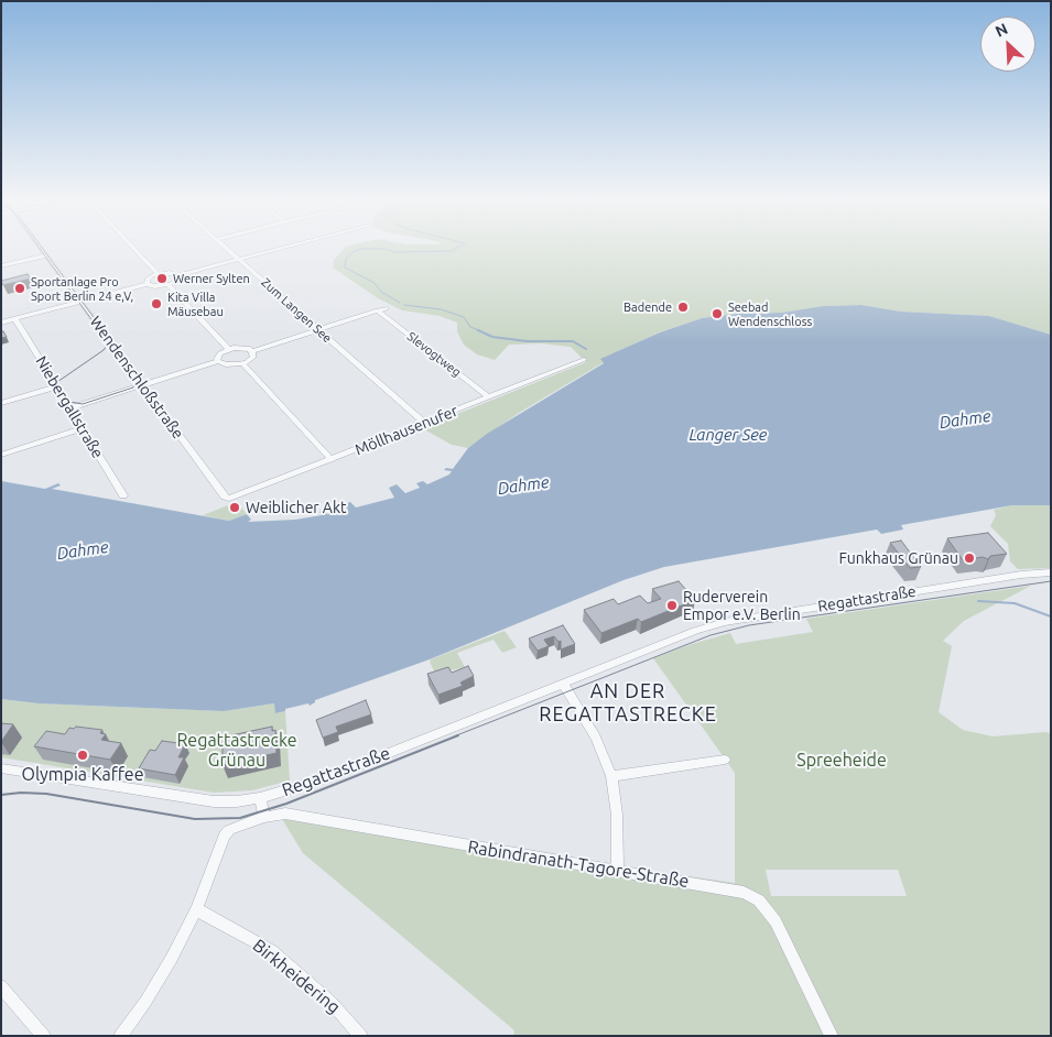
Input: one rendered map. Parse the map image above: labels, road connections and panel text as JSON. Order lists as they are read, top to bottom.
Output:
{
  "streets": {
    "street": [
      "Zum Langen See",
      "Slevogtweg",
      "Wendenschloßstraße",
      "Niebergallstraße",
      "Möllhausenufer",
      "Regattastraße",
      "Rabindranath-Tagore-Straße",
      "Birkheidering"
    ]
  },
  "crossings": [
    ["Zum Langen See", "Slevogtweg"],
    ["Zum Langen See", "Möllhausenufer"],
    ["Slevogtweg", "Möllhausenufer"],
    ["Wendenschloßstraße", "Möllhausenufer"],
    ["Rabindranath-Tagore-Straße", "Birkheidering"]
  ],
  "districts": ["AN DER REGATTASTRECKE"],
  "water": ["Dahme", "Langer See"],
  "parks": ["Regattastrecke Grünau", "Spreeheide"],
  "places": [
    "Werner Sylten",
    "Sportanlage Pro Sport Berlin 24 e,V,",
    "Kita Villa Mäusebau",
    "Badende",
    "Seebad Wendenschloss",
    "Weiblicher Akt",
    "Funkhaus Grünau",
    "Ruderverein Empor e.V. Berlin",
    "Olympia Kaffee"
  ],
  "north": "top left"
}
